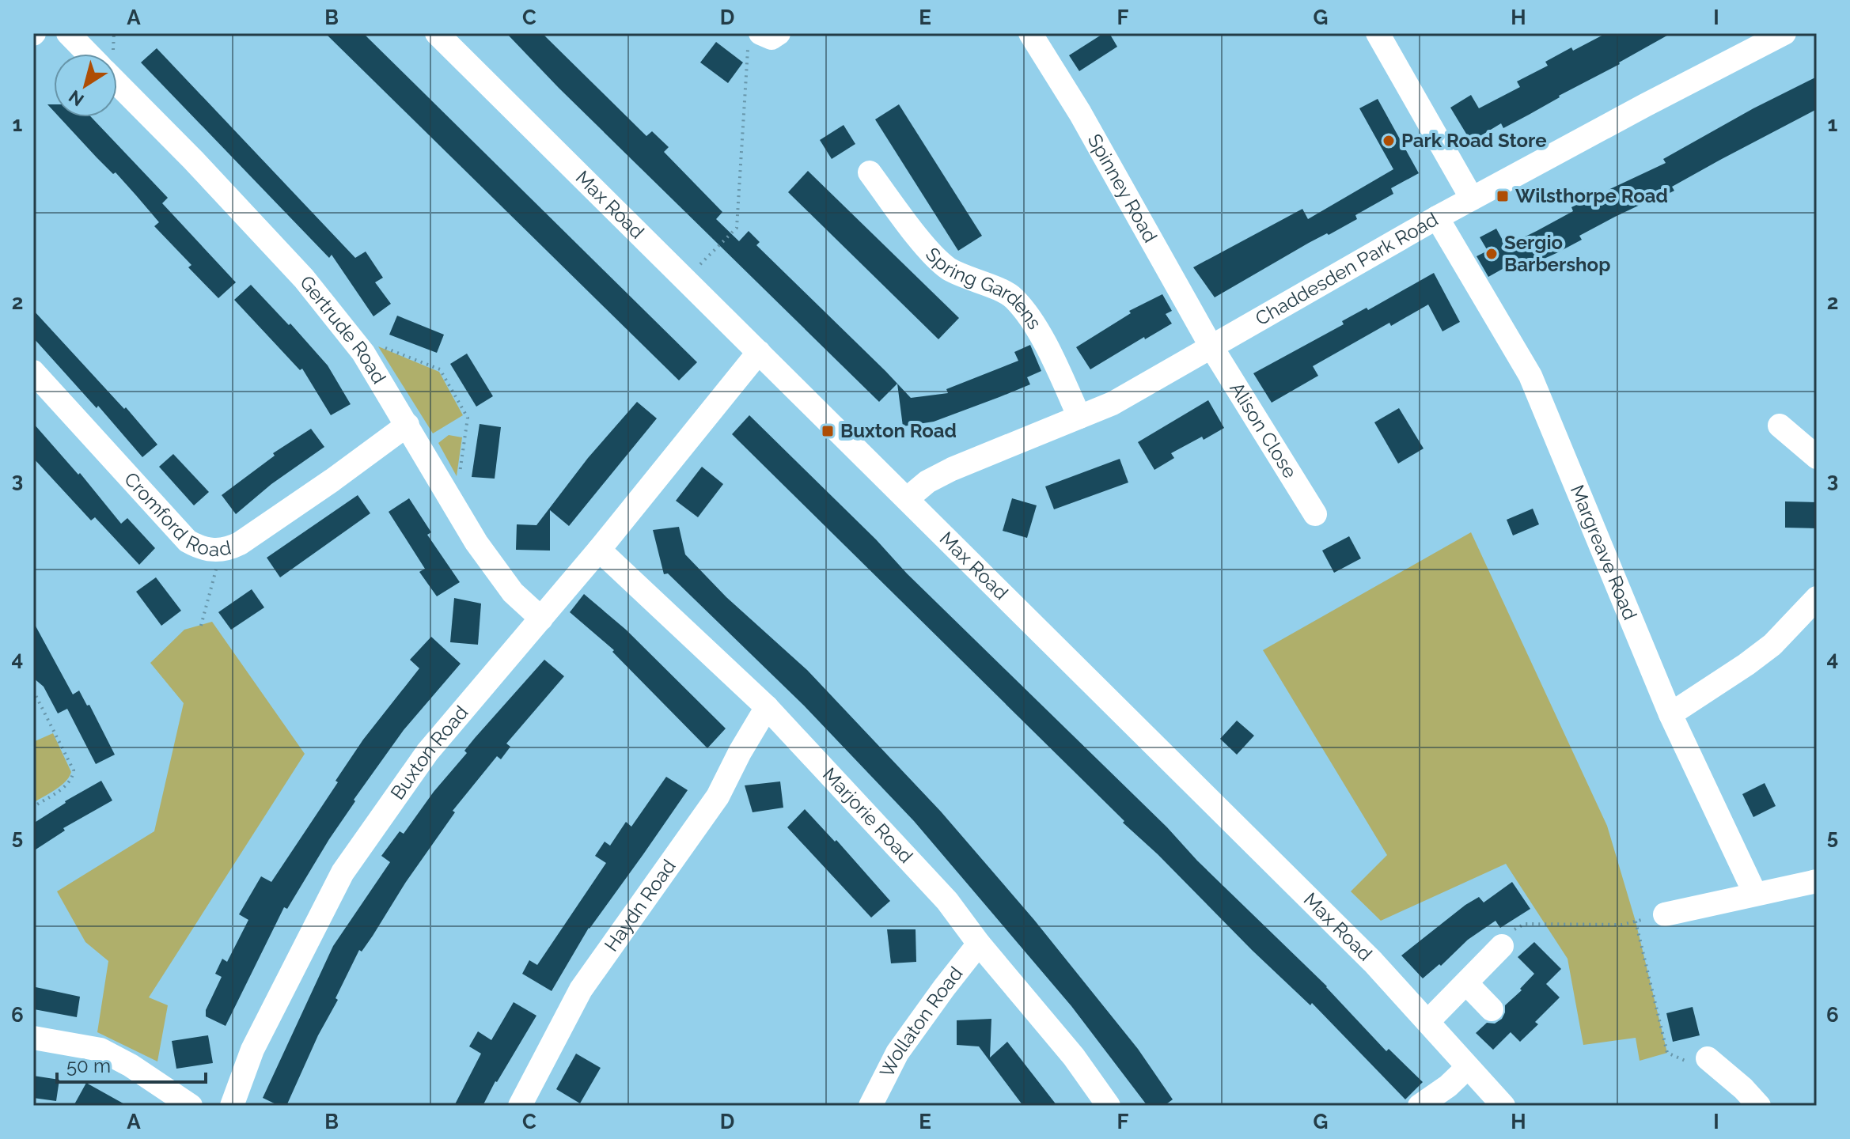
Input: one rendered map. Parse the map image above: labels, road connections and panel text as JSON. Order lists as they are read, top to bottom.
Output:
{
  "streets": {
    "street": [
      "Spinney Road",
      "Max Road",
      "Chaddesden Park Road",
      "Spring Gardens",
      "Gertrude Road",
      "Alison Close",
      "Cromford Road",
      "Margreave Road",
      "Buxton Road",
      "Marjorie Road",
      "Haydn Road",
      "Wollaton Road"
    ]
  },
  "crossings": [
    ["Spinney Road", "Chaddesden Park Road"],
    ["Spinney Road", "Alison Close"],
    ["Max Road", "Chaddesden Park Road"],
    ["Max Road", "Buxton Road"],
    ["Chaddesden Park Road", "Spring Gardens"],
    ["Chaddesden Park Road", "Alison Close"],
    ["Chaddesden Park Road", "Margreave Road"],
    ["Gertrude Road", "Cromford Road"],
    ["Gertrude Road", "Buxton Road"],
    ["Buxton Road", "Marjorie Road"],
    ["Marjorie Road", "Haydn Road"],
    ["Marjorie Road", "Wollaton Road"]
  ],
  "places": {
    "other": ["Park Road Store", "Sergio Barbershop"],
    "transit": ["Wilsthorpe Road", "Buxton Road"]
  },
  "scale_bar": "50 m",
  "north": "bottom left",
  "grid": {
    "columns": [
      "A",
      "B",
      "C",
      "D",
      "E",
      "F",
      "G",
      "H",
      "I"
    ],
    "rows": [
      "1",
      "2",
      "3",
      "4",
      "5",
      "6"
    ]
  }
}
